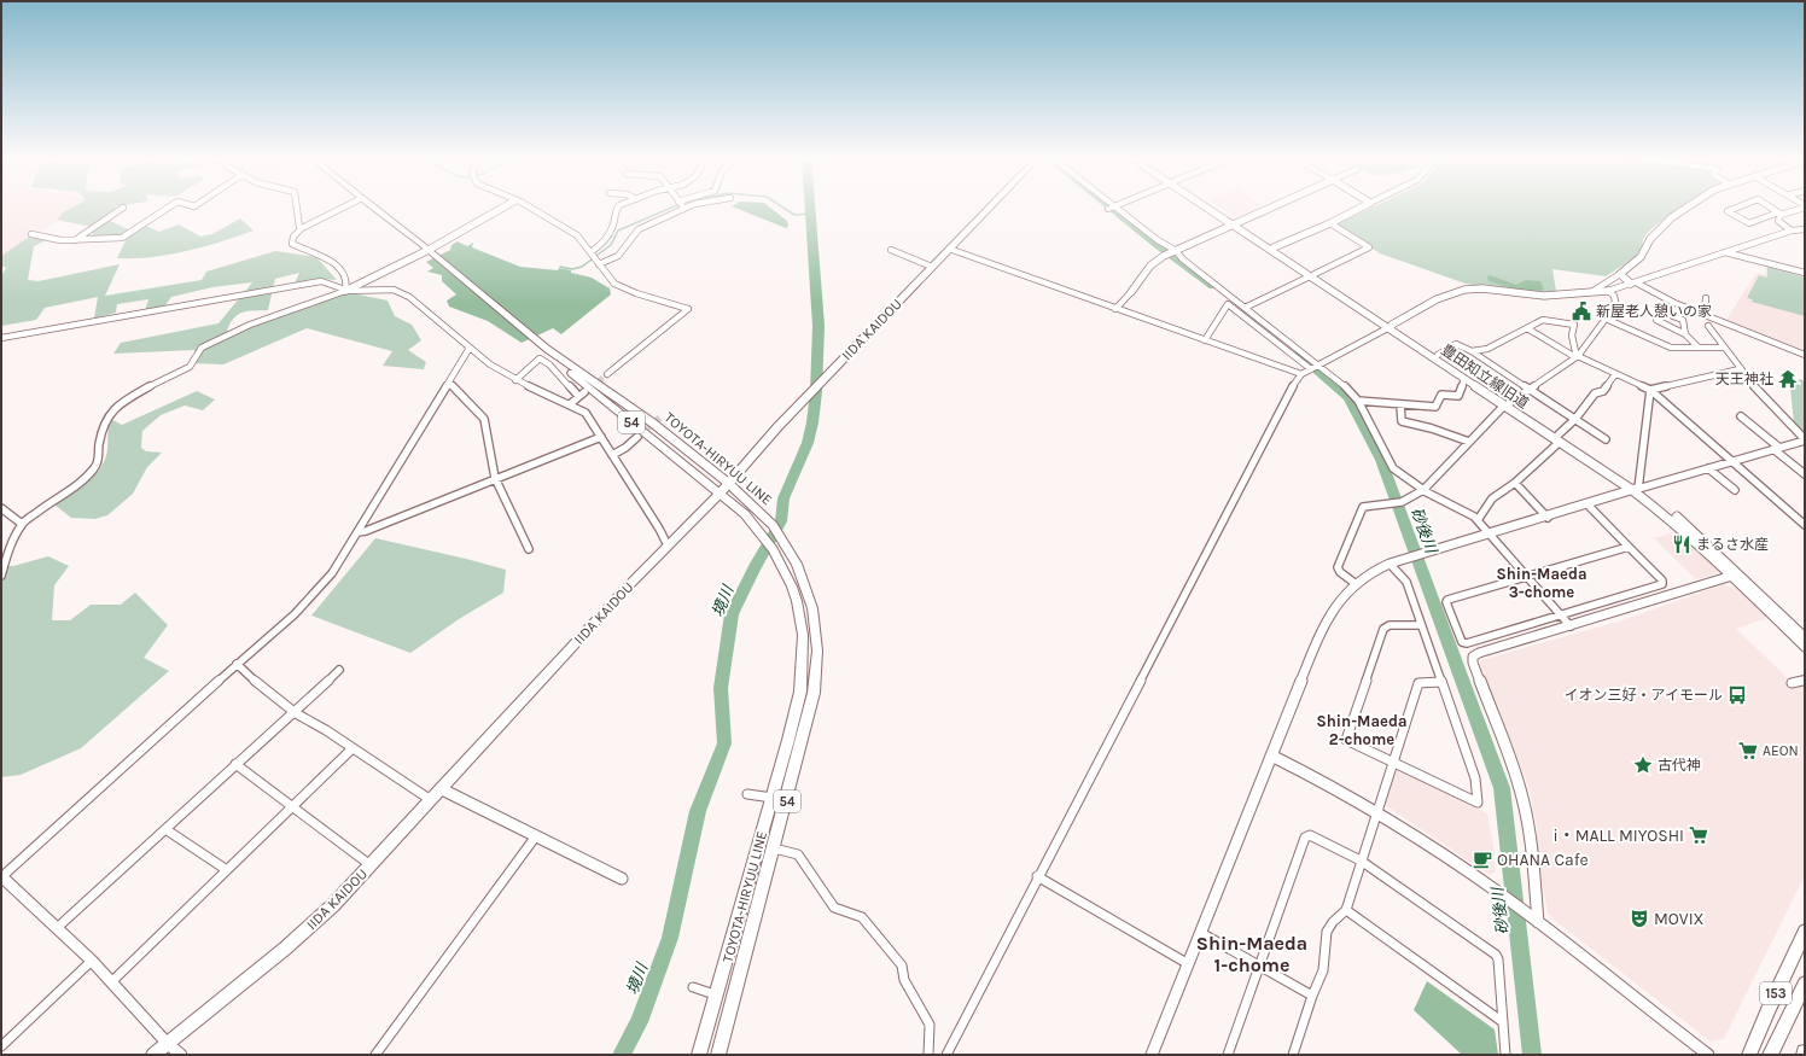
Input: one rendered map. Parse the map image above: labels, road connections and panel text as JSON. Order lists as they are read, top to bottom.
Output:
{
  "streets": {
    "highway": ["153"],
    "main road": ["IIDA KAIDOU", "54", "TOYOTA-HIRYUU LINE"],
    "street": ["豊田知立線旧道"]
  },
  "crossings": [
    ["IIDA KAIDOU", "TOYOTA-HIRYUU LINE"]
  ],
  "districts": ["Shin-Maeda 3-chome", "Shin-Maeda 2-chome", "Shin-Maeda 1-chome"],
  "water": ["砂後川", "境川"],
  "places": {
    "public building": ["新屋老人憩いの家"],
    "temple": ["天王神社"],
    "restaurant": ["まるさ水産"],
    "bus stop": ["イオン三好・アイモール"],
    "supermarket": ["AEON", "i・MALL MIYOSHI"],
    "place": ["古代神"],
    "cafe": ["OHANA Cafe"],
    "theatre": ["MOVIX"]
  }
}
